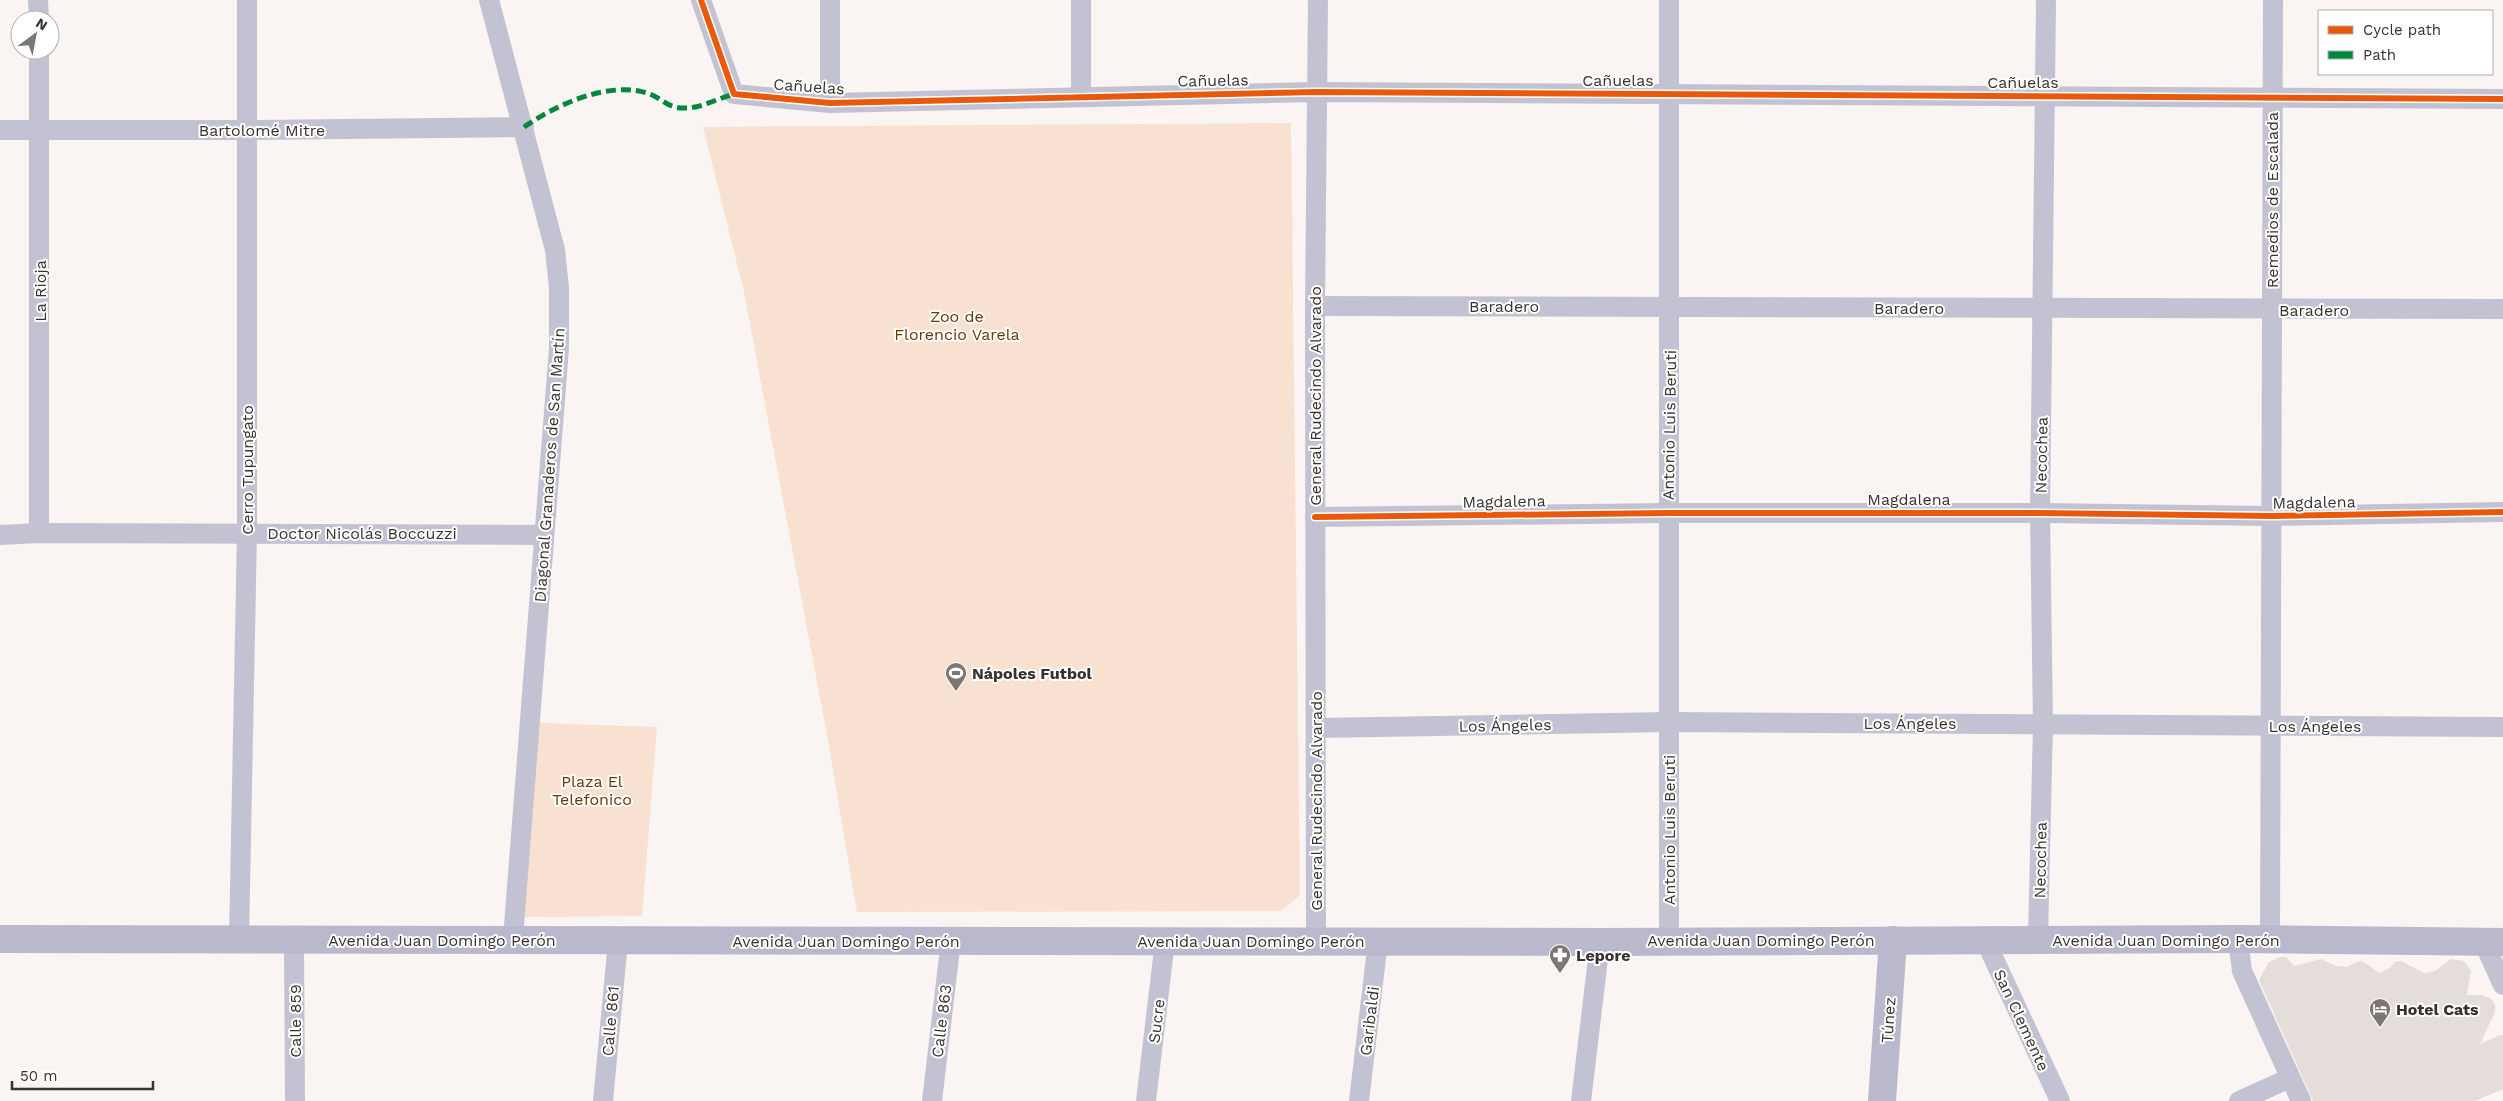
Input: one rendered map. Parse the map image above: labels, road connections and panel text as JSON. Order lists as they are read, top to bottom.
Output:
{
  "streets": {
    "main road": ["Avenida Juan Domingo Perón", "Túnez"],
    "street": [
      "Cañuelas",
      "Bartolomé Mitre",
      "Remedios de Escalada",
      "La Rioja",
      "Baradero",
      "General Rudecindo Alvarado",
      "Antonio Luis Beruti",
      "Necochea",
      "Diagonal Granaderos de San Martín",
      "Cerro Tupungato",
      "Magdalena",
      "Doctor Nicolás Boccuzzi",
      "Los Ángeles",
      "San Clemente",
      "Calle 859",
      "Calle 861",
      "Calle 863",
      "Sucre",
      "Garibaldi"
    ]
  },
  "crossings": [
    ["Cañuelas", "Remedios de Escalada"],
    ["Cañuelas", "General Rudecindo Alvarado"],
    ["Cañuelas", "Antonio Luis Beruti"],
    ["Cañuelas", "Necochea"],
    ["Bartolomé Mitre", "La Rioja"],
    ["Bartolomé Mitre", "Diagonal Granaderos de San Martín"],
    ["Bartolomé Mitre", "Cerro Tupungato"],
    ["Remedios de Escalada", "Baradero"],
    ["Remedios de Escalada", "Magdalena"],
    ["Remedios de Escalada", "Los Ángeles"],
    ["Remedios de Escalada", "Avenida Juan Domingo Perón"],
    ["La Rioja", "Doctor Nicolás Boccuzzi"],
    ["Baradero", "General Rudecindo Alvarado"],
    ["Baradero", "Antonio Luis Beruti"],
    ["Baradero", "Necochea"],
    ["General Rudecindo Alvarado", "Magdalena"],
    ["General Rudecindo Alvarado", "Los Ángeles"],
    ["General Rudecindo Alvarado", "Avenida Juan Domingo Perón"],
    ["Antonio Luis Beruti", "Magdalena"],
    ["Antonio Luis Beruti", "Los Ángeles"],
    ["Antonio Luis Beruti", "Avenida Juan Domingo Perón"],
    ["Necochea", "Magdalena"],
    ["Necochea", "Los Ángeles"],
    ["Necochea", "Avenida Juan Domingo Perón"],
    ["Diagonal Granaderos de San Martín", "Doctor Nicolás Boccuzzi"],
    ["Diagonal Granaderos de San Martín", "Avenida Juan Domingo Perón"],
    ["Cerro Tupungato", "Doctor Nicolás Boccuzzi"],
    ["Cerro Tupungato", "Avenida Juan Domingo Perón"],
    ["Avenida Juan Domingo Perón", "Túnez"],
    ["Avenida Juan Domingo Perón", "San Clemente"],
    ["Avenida Juan Domingo Perón", "Calle 859"],
    ["Avenida Juan Domingo Perón", "Calle 861"],
    ["Avenida Juan Domingo Perón", "Calle 863"],
    ["Avenida Juan Domingo Perón", "Sucre"],
    ["Avenida Juan Domingo Perón", "Garibaldi"]
  ],
  "parks": ["Zoo de Florencio Varela", "Plaza El Telefonico"],
  "places": {
    "sports": ["Nápoles Futbol"],
    "pharmacy": ["Lepore"],
    "hotel": ["Hotel Cats"]
  },
  "legend": ["Cycle path", "Path"],
  "scale_bar": "50 m",
  "north": "top right"
}
